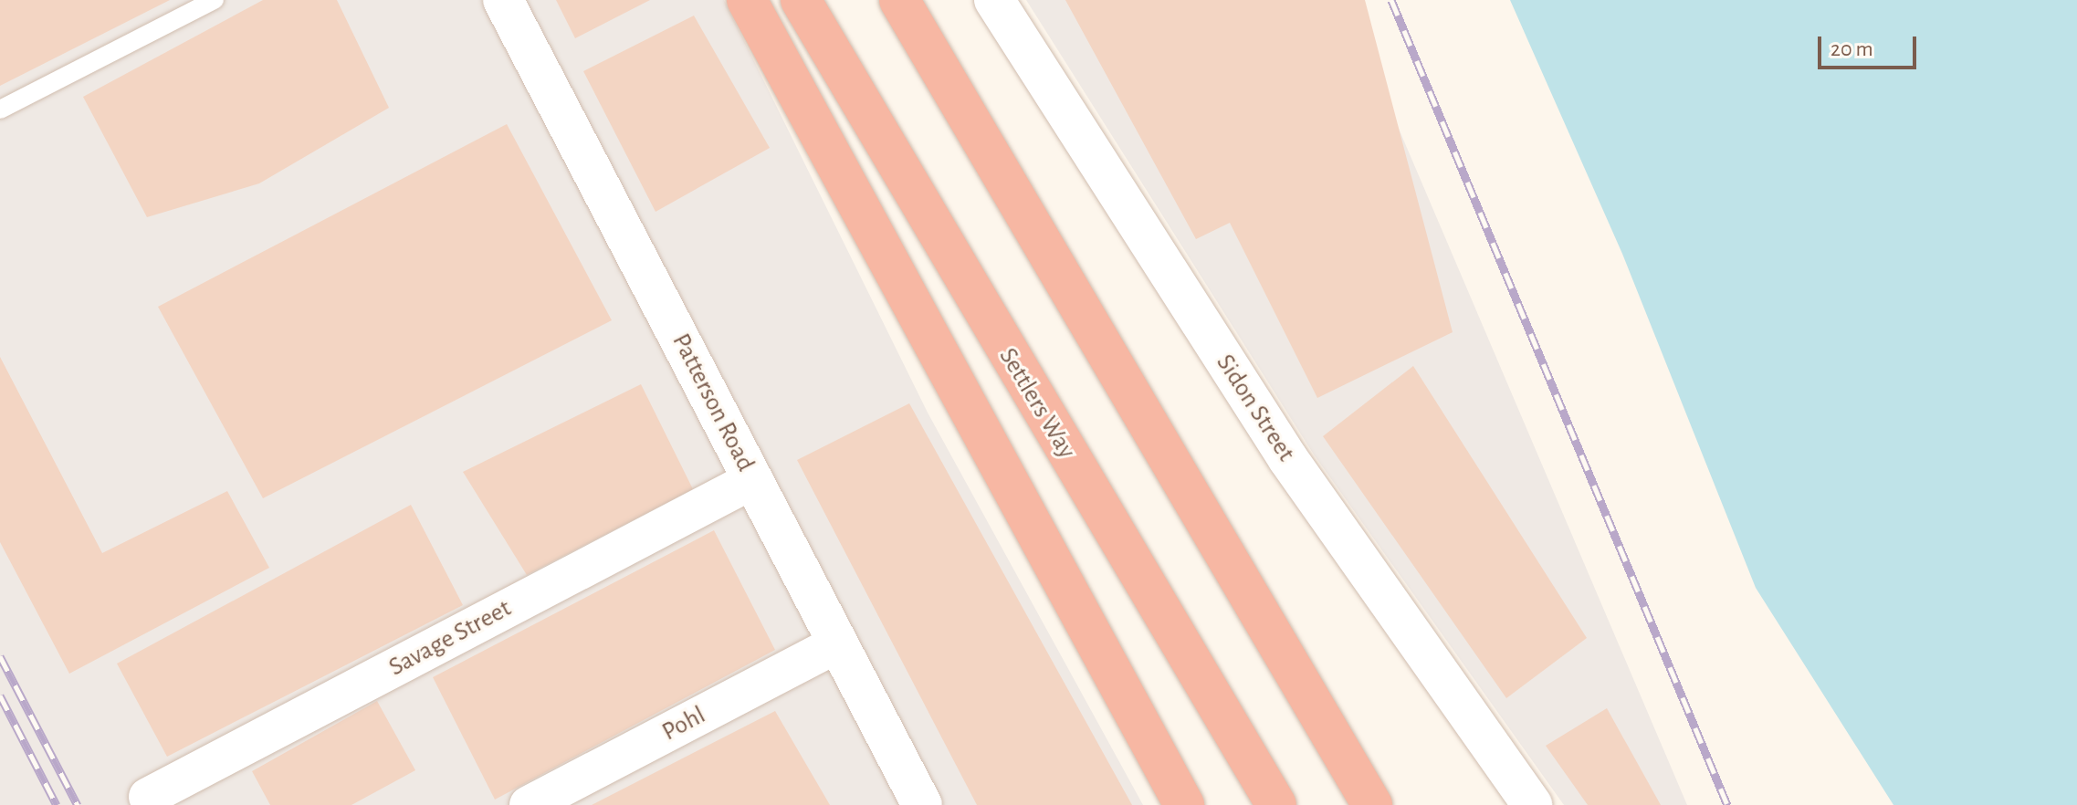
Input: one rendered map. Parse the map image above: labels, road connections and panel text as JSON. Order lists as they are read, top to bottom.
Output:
{
  "streets": {
    "highway": ["Settlers Way"],
    "street": [
      "Patterson Road",
      "Sidon Street",
      "Savage Street",
      "Pohl"
    ]
  },
  "crossings": [
    ["Patterson Road", "Savage Street"],
    ["Patterson Road", "Pohl"]
  ],
  "scale_bar": "20 m"
}
